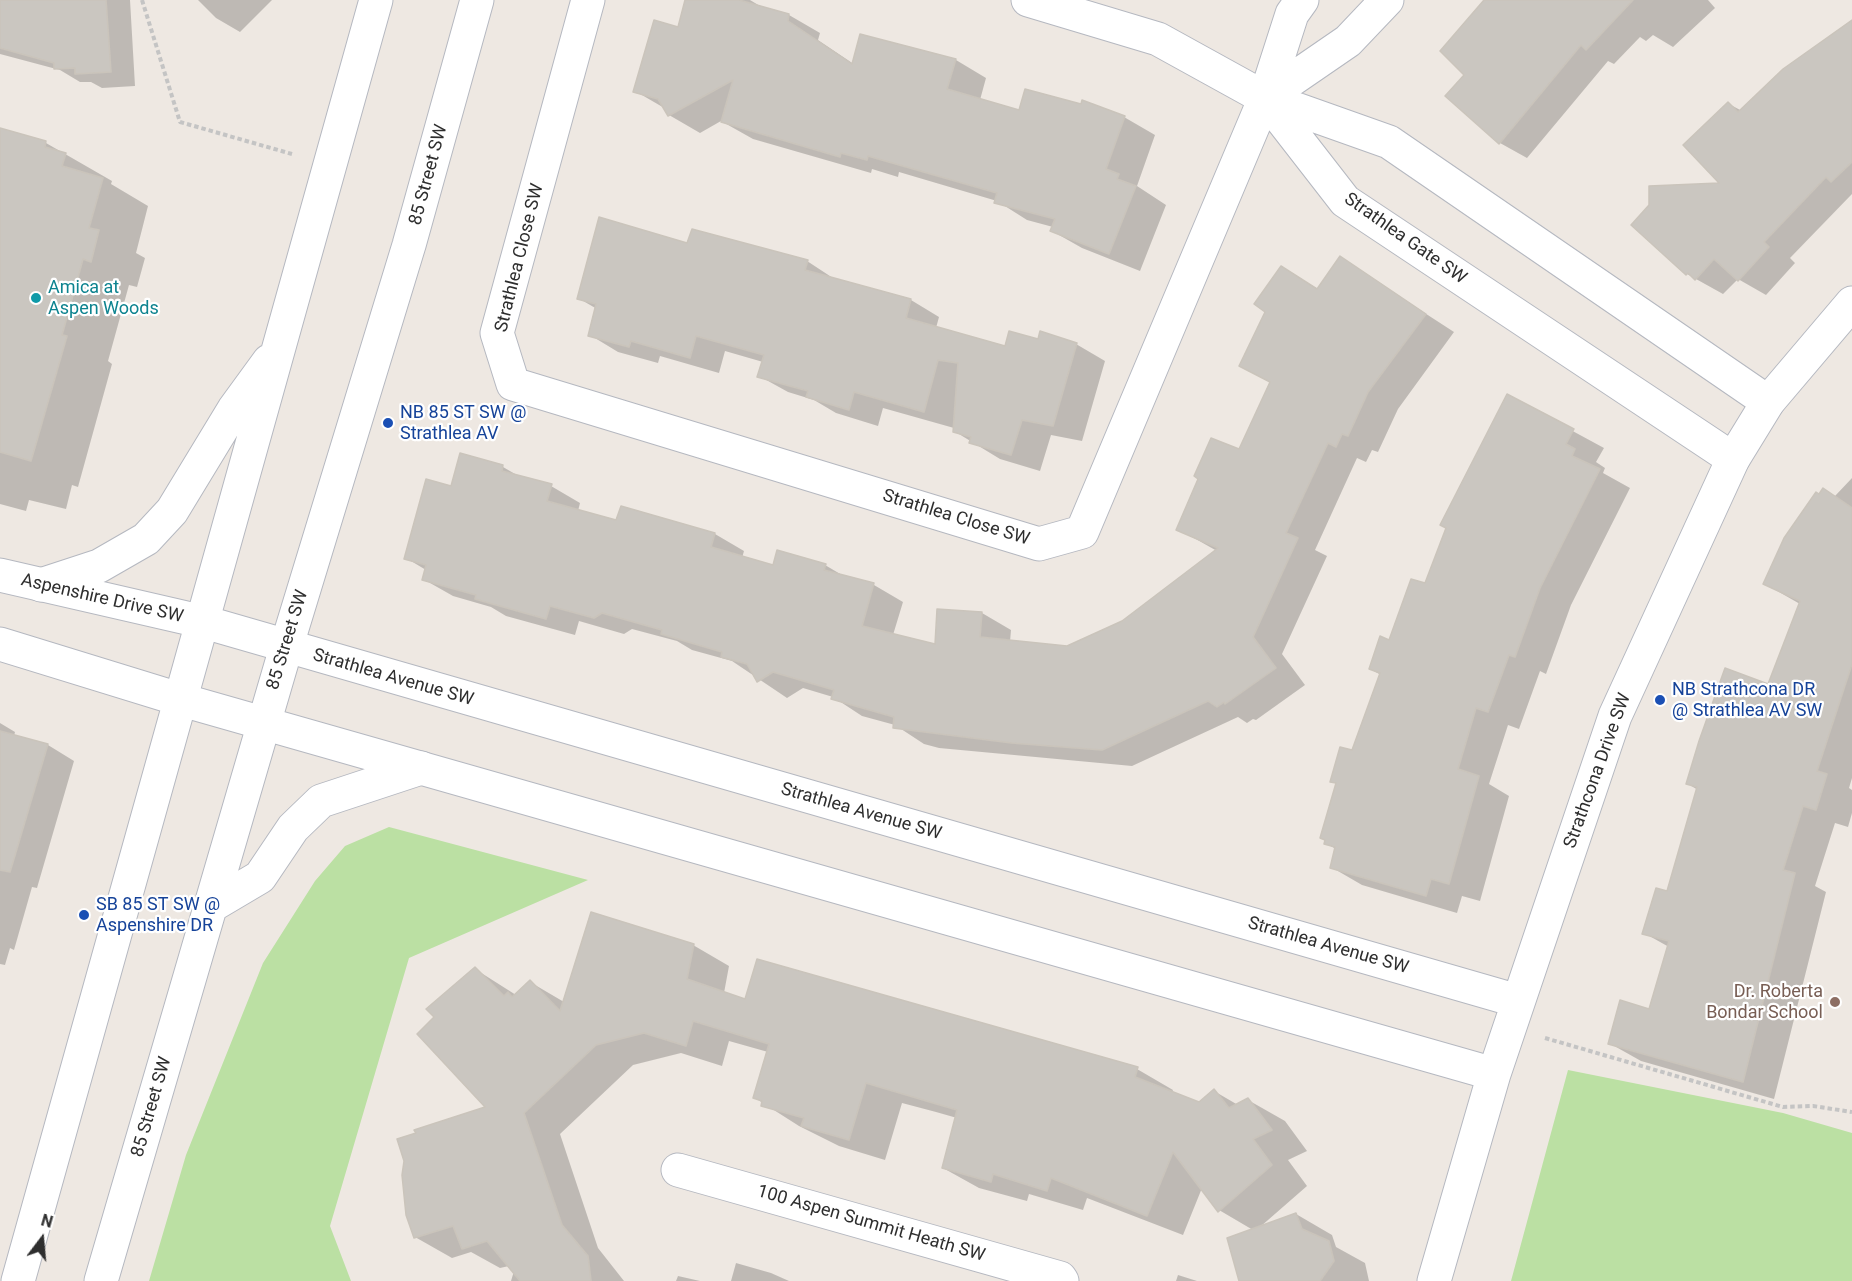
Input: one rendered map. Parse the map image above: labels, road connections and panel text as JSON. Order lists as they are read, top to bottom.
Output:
{
  "streets": {
    "street": [
      "85 Street SW",
      "Strathlea Gate SW",
      "Strathlea Close SW",
      "Aspenshire Drive SW",
      "Strathlea Avenue SW",
      "Strathcona Drive SW",
      "100 Aspen Summit Heath SW"
    ]
  },
  "crossings": [
    ["85 Street SW", "Strathlea Avenue SW"],
    ["Strathlea Gate SW", "Strathlea Close SW"],
    ["Strathlea Gate SW", "Strathcona Drive SW"],
    ["Aspenshire Drive SW", "Strathlea Avenue SW"],
    ["Strathlea Avenue SW", "Strathcona Drive SW"]
  ],
  "places": [
    "Amica at Aspen Woods",
    "NB 85 ST SW @ Strathlea AV",
    "NB Strathcona DR @ Strathlea AV SW",
    "SB 85 ST SW @ Aspenshire DR",
    "Dr. Roberta Bondar School"
  ],
  "north": "top"
}
